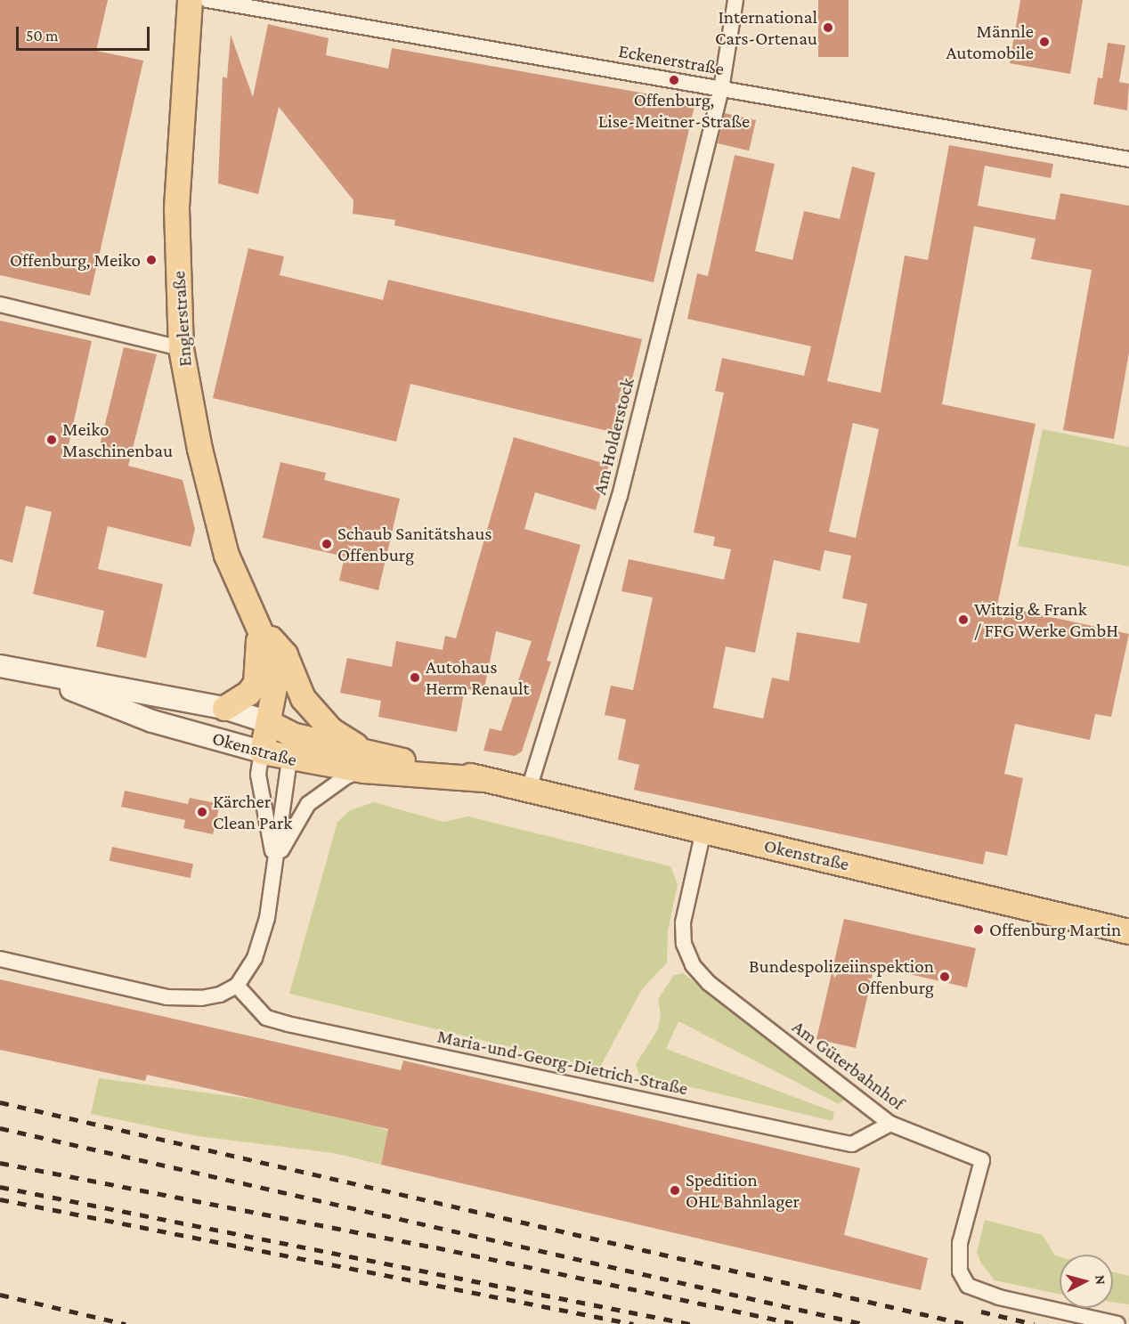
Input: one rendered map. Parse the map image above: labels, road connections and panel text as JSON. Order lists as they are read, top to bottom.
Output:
{
  "streets": {
    "main road": ["Englerstraße", "Okenstraße"],
    "street": [
      "Eckenerstraße",
      "Am Holderstock",
      "Maria-und-Georg-Dietrich-Straße",
      "Am Güterbahnhof"
    ]
  },
  "crossings": [
    ["Eckenerstraße", "Am Holderstock"],
    ["Englerstraße", "Okenstraße"],
    ["Am Holderstock", "Okenstraße"],
    ["Okenstraße", "Am Güterbahnhof"],
    ["Maria-und-Georg-Dietrich-Straße", "Am Güterbahnhof"]
  ],
  "places": [
    "International Cars-Ortenau",
    "Männle Automobile",
    "Offenburg, Lise-Meitner-Straße",
    "Offenburg, Meiko",
    "Meiko Maschinenbau",
    "Schaub Sanitätshaus Offenburg",
    "Witzig & Frank / FFG Werke GmbH",
    "Autohaus Herm Renault",
    "Kärcher Clean Park",
    "Offenburg Martin",
    "Bundespolizeiinspektion Offenburg",
    "Spedition OHL Bahnlager"
  ],
  "scale_bar": "50 m",
  "north": "right"
}
